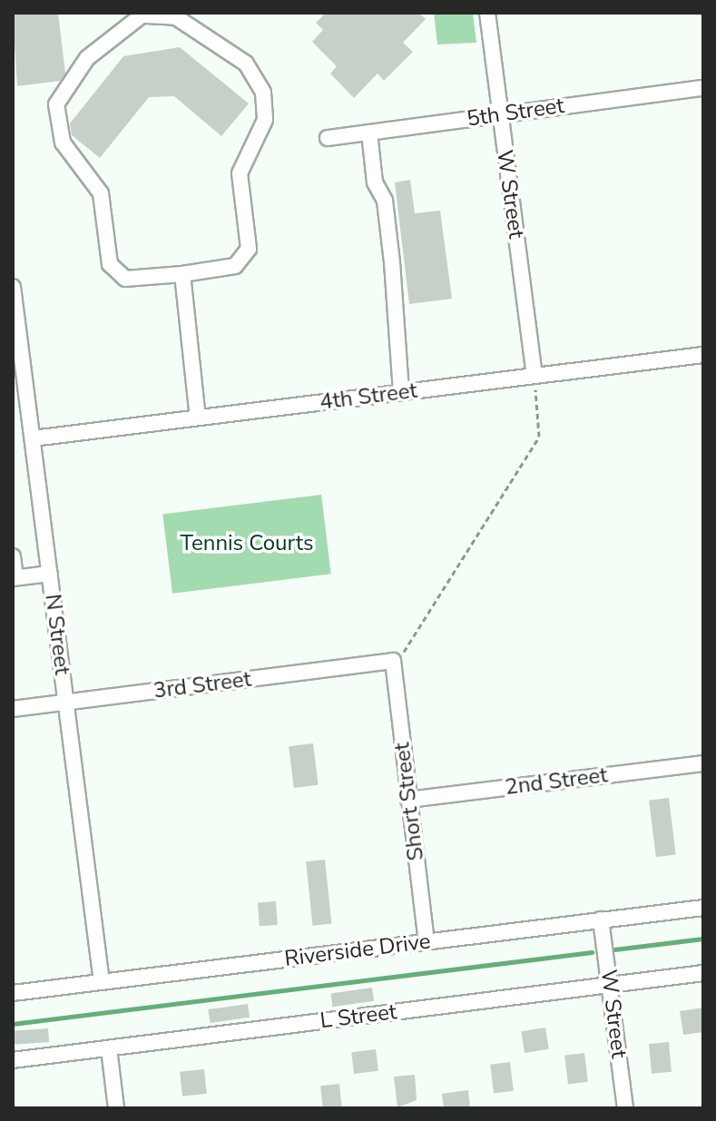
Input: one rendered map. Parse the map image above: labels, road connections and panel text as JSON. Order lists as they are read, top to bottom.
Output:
{
  "streets": {
    "street": [
      "5th Street",
      "W Street",
      "4th Street",
      "N Street",
      "3rd Street",
      "2nd Street",
      "Short Street",
      "Riverside Drive",
      "L Street"
    ]
  },
  "crossings": [
    ["5th Street", "W Street"],
    ["W Street", "4th Street"],
    ["W Street", "Riverside Drive"],
    ["W Street", "L Street"],
    ["4th Street", "N Street"],
    ["N Street", "3rd Street"],
    ["N Street", "Riverside Drive"],
    ["3rd Street", "Short Street"],
    ["2nd Street", "Short Street"],
    ["Short Street", "Riverside Drive"]
  ],
  "parks": ["Tennis Courts"]
}
